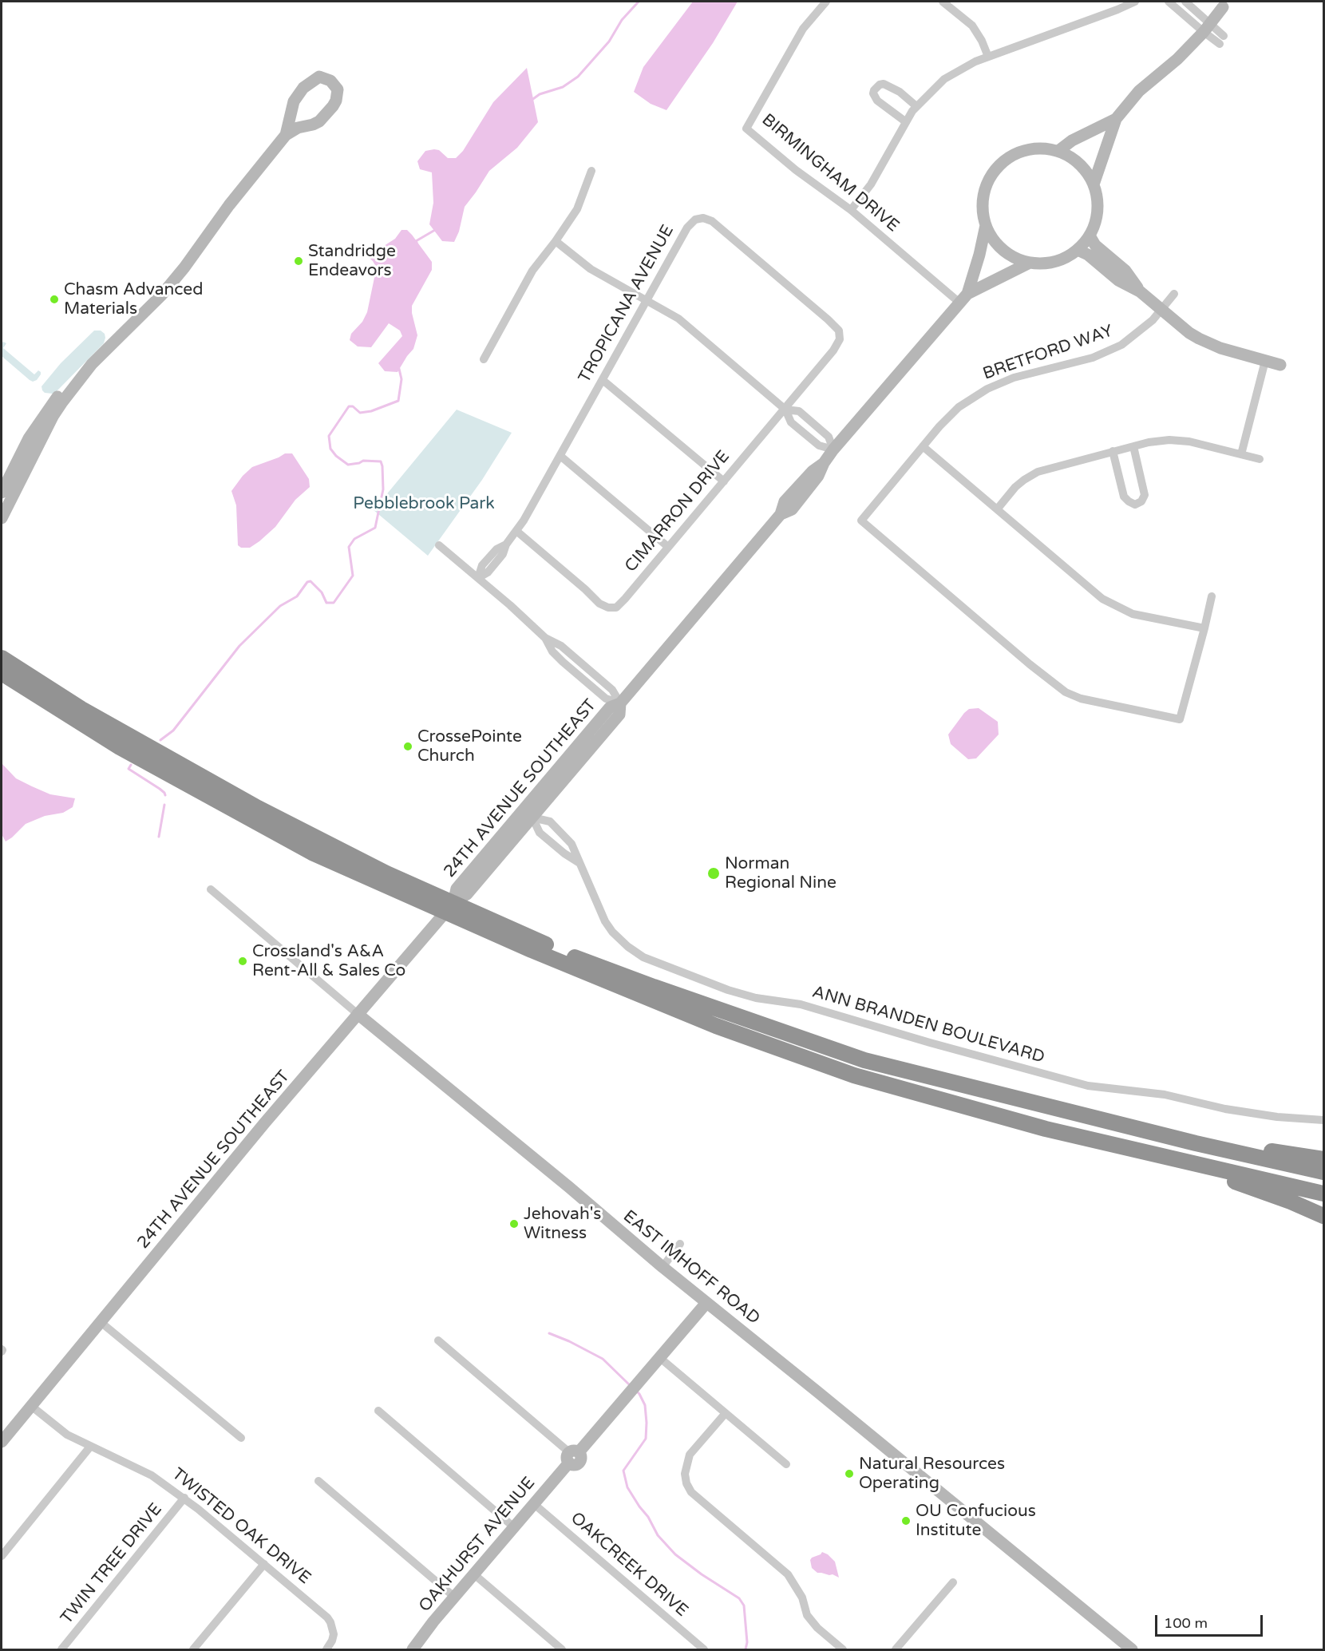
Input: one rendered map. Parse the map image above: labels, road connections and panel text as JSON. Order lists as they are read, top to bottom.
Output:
{
  "streets": {
    "street": [
      "BIRMINGHAM DRIVE",
      "TROPICANA AVENUE",
      "BRETFORD WAY",
      "CIMARRON DRIVE",
      "24TH AVENUE SOUTHEAST",
      "ANN BRANDEN BOULEVARD",
      "EAST IMHOFF ROAD",
      "TWISTED OAK DRIVE",
      "OAKHURST AVENUE",
      "TWIN TREE DRIVE",
      "OAKCREEK DRIVE"
    ]
  },
  "crossings": [
    ["BIRMINGHAM DRIVE", "24TH AVENUE SOUTHEAST"],
    ["TROPICANA AVENUE", "CIMARRON DRIVE"],
    ["24TH AVENUE SOUTHEAST", "ANN BRANDEN BOULEVARD"],
    ["24TH AVENUE SOUTHEAST", "EAST IMHOFF ROAD"],
    ["24TH AVENUE SOUTHEAST", "TWISTED OAK DRIVE"],
    ["EAST IMHOFF ROAD", "OAKHURST AVENUE"],
    ["TWISTED OAK DRIVE", "TWIN TREE DRIVE"],
    ["OAKHURST AVENUE", "OAKCREEK DRIVE"]
  ],
  "parks": ["Pebblebrook Park"],
  "places": [
    "Standridge Endeavors",
    "Chasm Advanced Materials",
    "CrossePointe Church",
    "Norman Regional Nine",
    "Crossland's A&A Rent-All & Sales Co",
    "Jehovah's Witness",
    "Natural Resources Operating",
    "OU Confucious Institute"
  ],
  "scale_bar": "100 m"
}
